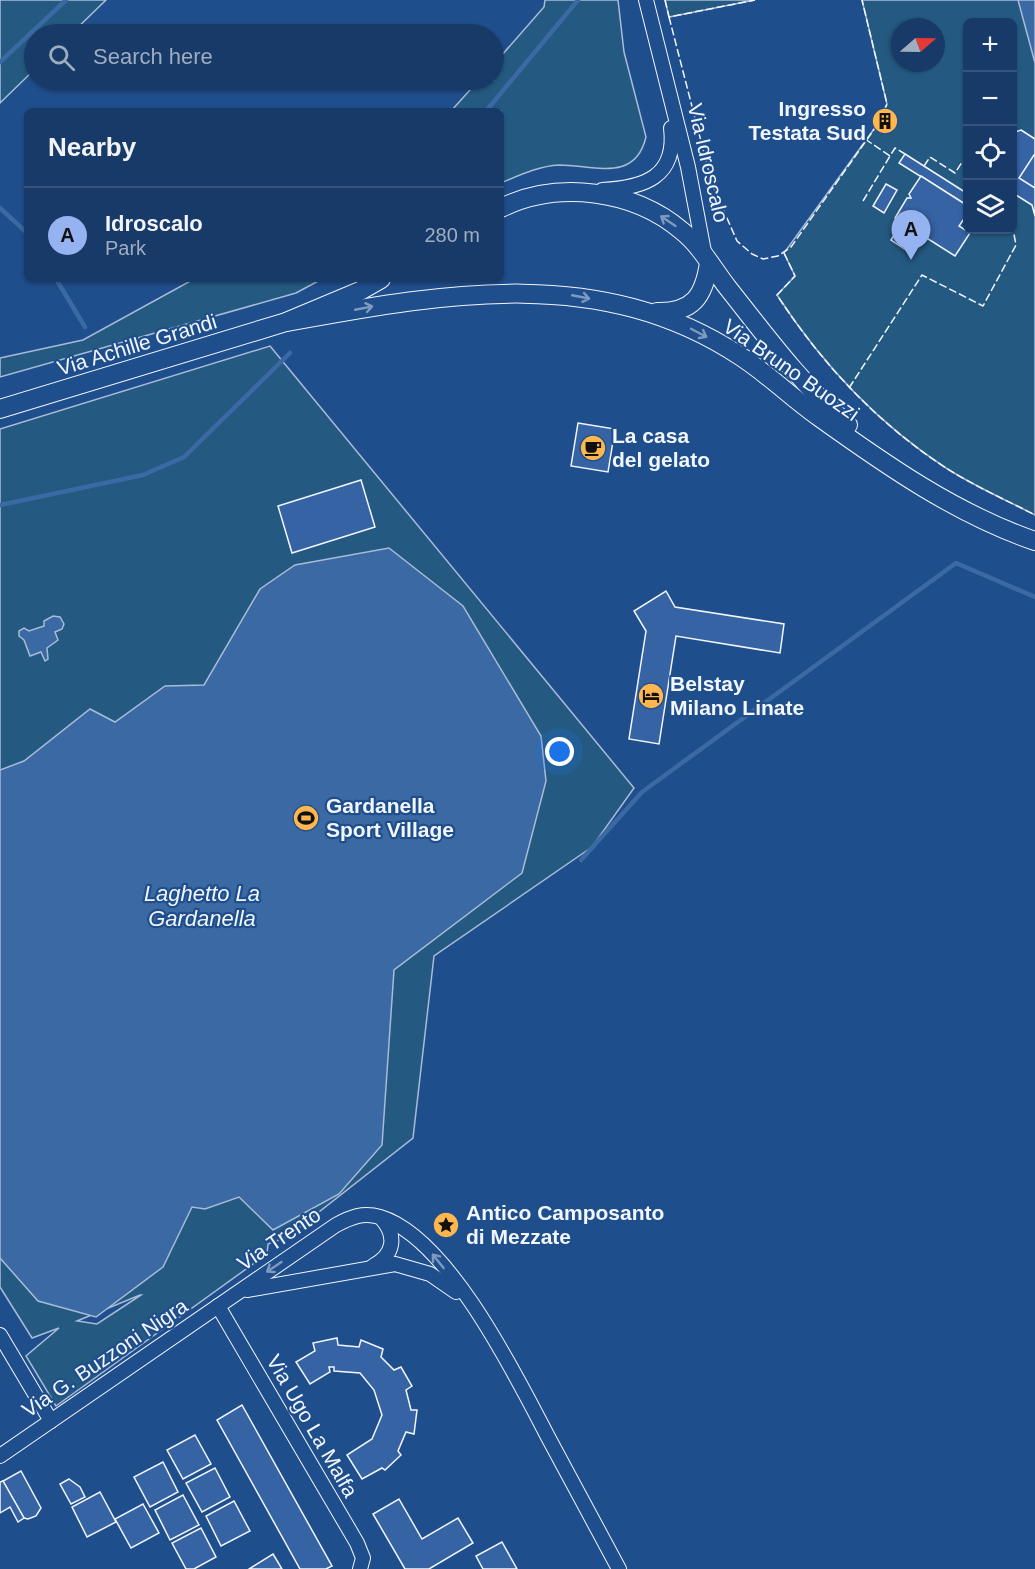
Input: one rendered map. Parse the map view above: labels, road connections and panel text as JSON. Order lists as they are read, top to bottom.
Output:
{
  "streets": {
    "main road": ["Via Achille Grandi", "Via Bruno Buozzi"],
    "street": [
      "Via Idroscalo",
      "Via Trento",
      "Via G. Buzzoni Nigra",
      "Via Ugo La Malfa"
    ]
  },
  "crossings": [
    ["Via Idroscalo", "Via Bruno Buozzi"],
    ["Via Achille Grandi", "Via Bruno Buozzi"],
    ["Via Trento", "Via G. Buzzoni Nigra"],
    ["Via G. Buzzoni Nigra", "Via Ugo La Malfa"]
  ],
  "water": ["Laghetto La Gardanella"],
  "places": {
    "building": ["Ingresso Testata Sud"],
    "cafe": ["La casa del gelato"],
    "hotel": ["Belstay Milano Linate"],
    "sports": ["Gardanella Sport Village"],
    "place": ["Antico Camposanto di Mezzate"]
  },
  "north": "right",
  "page": {
    "map_buttons": ["+", "−"],
    "search": "Search here",
    "heading": "Nearby",
    "list": [
      {
        "mark": "A",
        "name": "Idroscalo",
        "note": "Park",
        "value": "280 m"
      }
    ],
    "pins": "A"
  }
}
